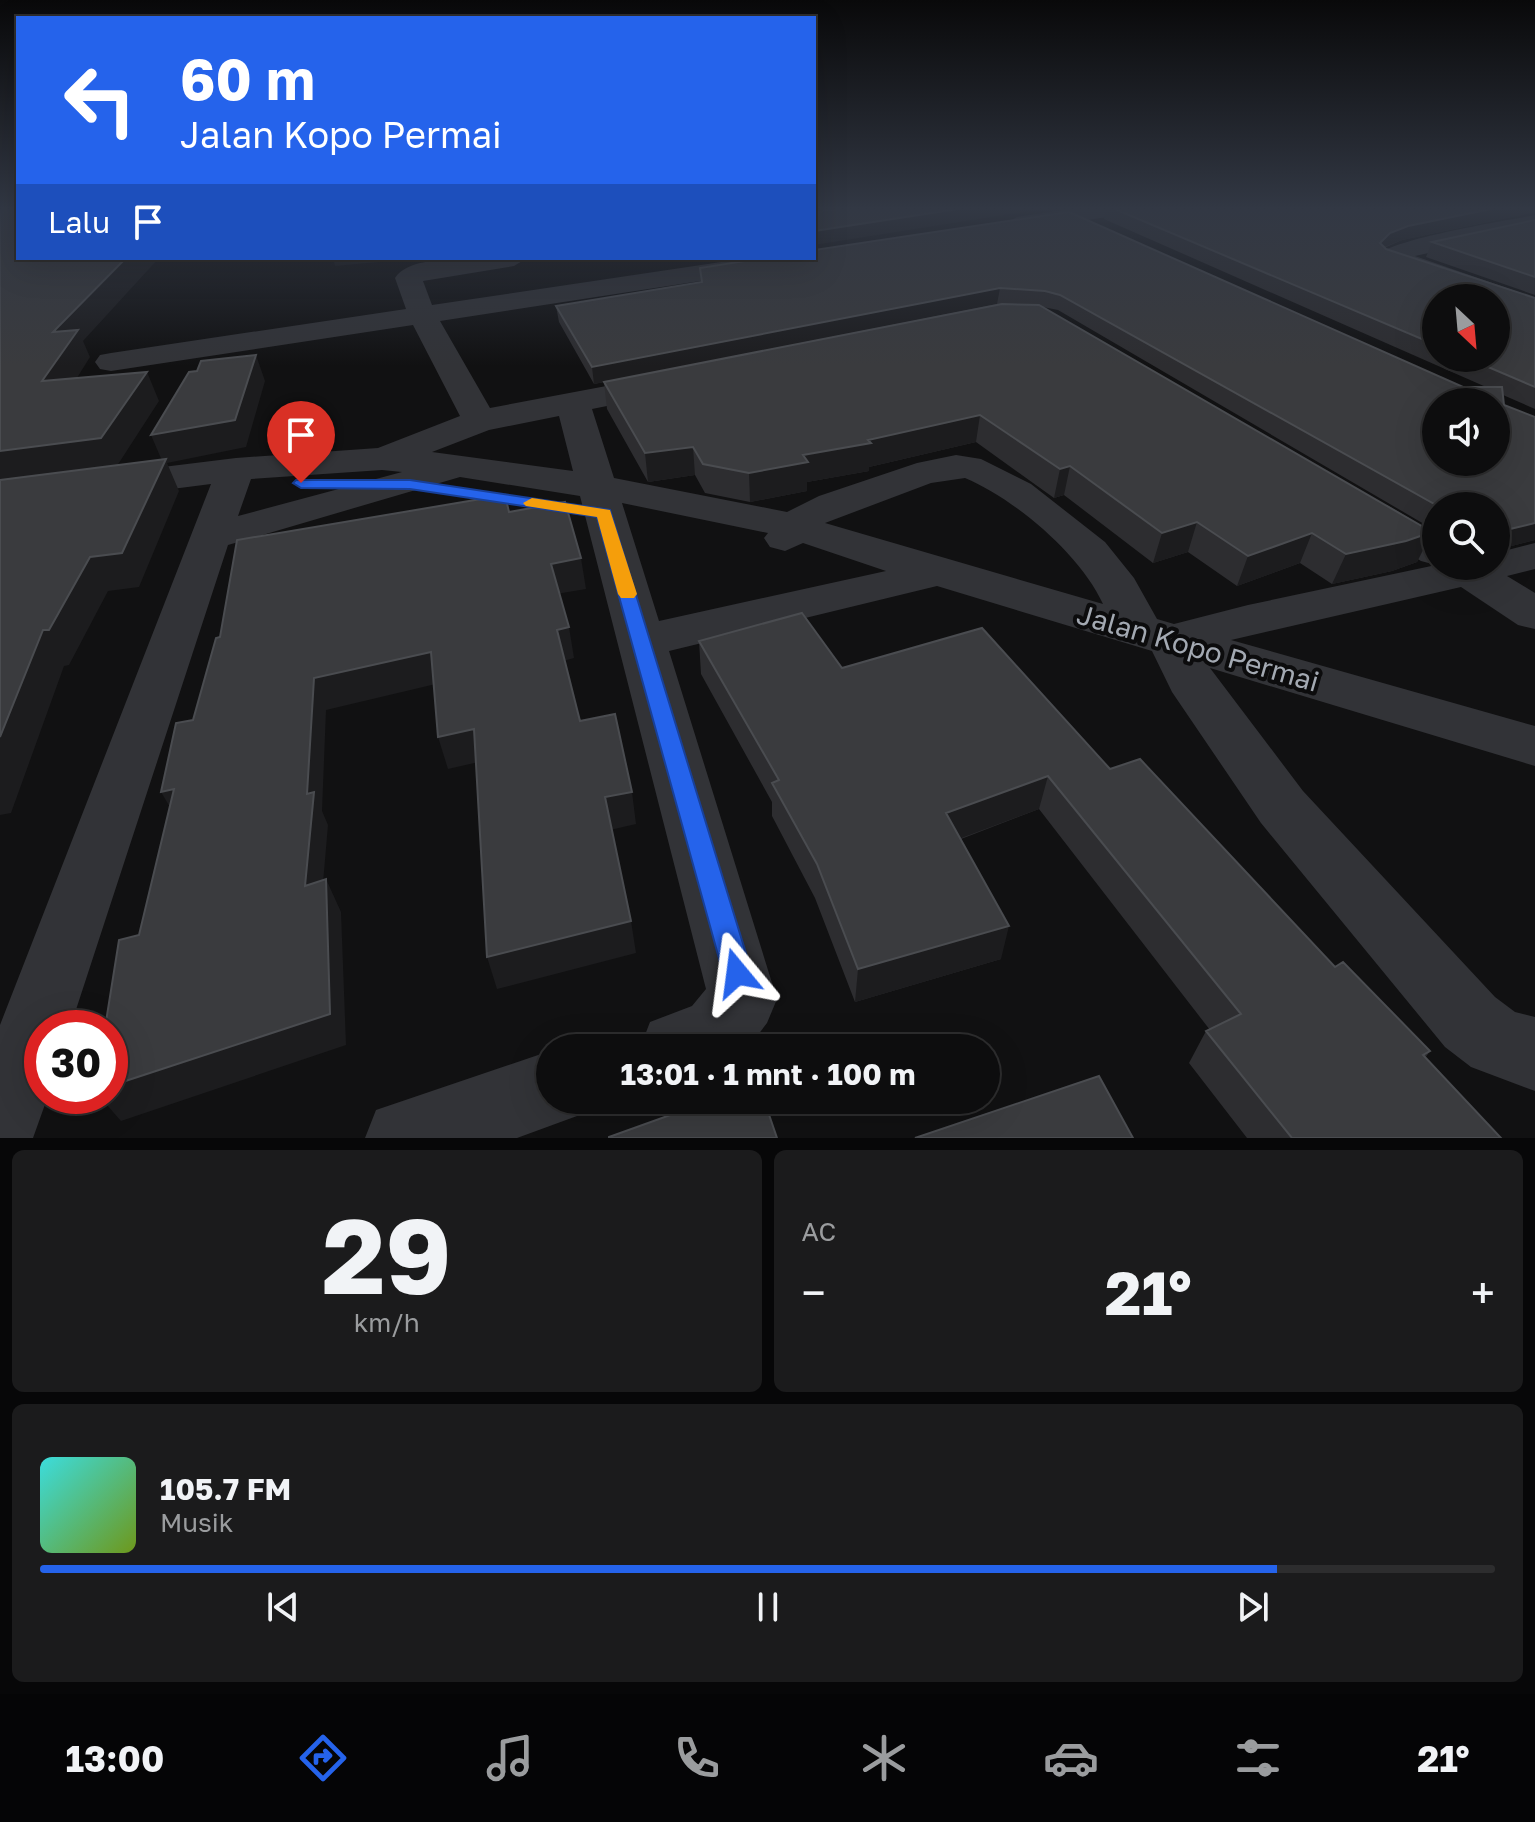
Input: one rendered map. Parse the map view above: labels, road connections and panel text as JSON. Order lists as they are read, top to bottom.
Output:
{
  "streets": {
    "street": ["Jalan Kopo Permai"]
  },
  "north": "bottom right",
  "page": {
    "turn": ["60 m", "Jalan Kopo Permai"],
    "then": "Lalu",
    "limit": "30",
    "trip": "13:01 · 1 mnt · 100 m",
    "tile": [
      ["29", "km/h"],
      "AC"
    ],
    "heat": ["−", "21°", "+"],
    "song": ["105.7 FM", "Musik"],
    "tabs": ["13:00", "21°"]
  }
}
